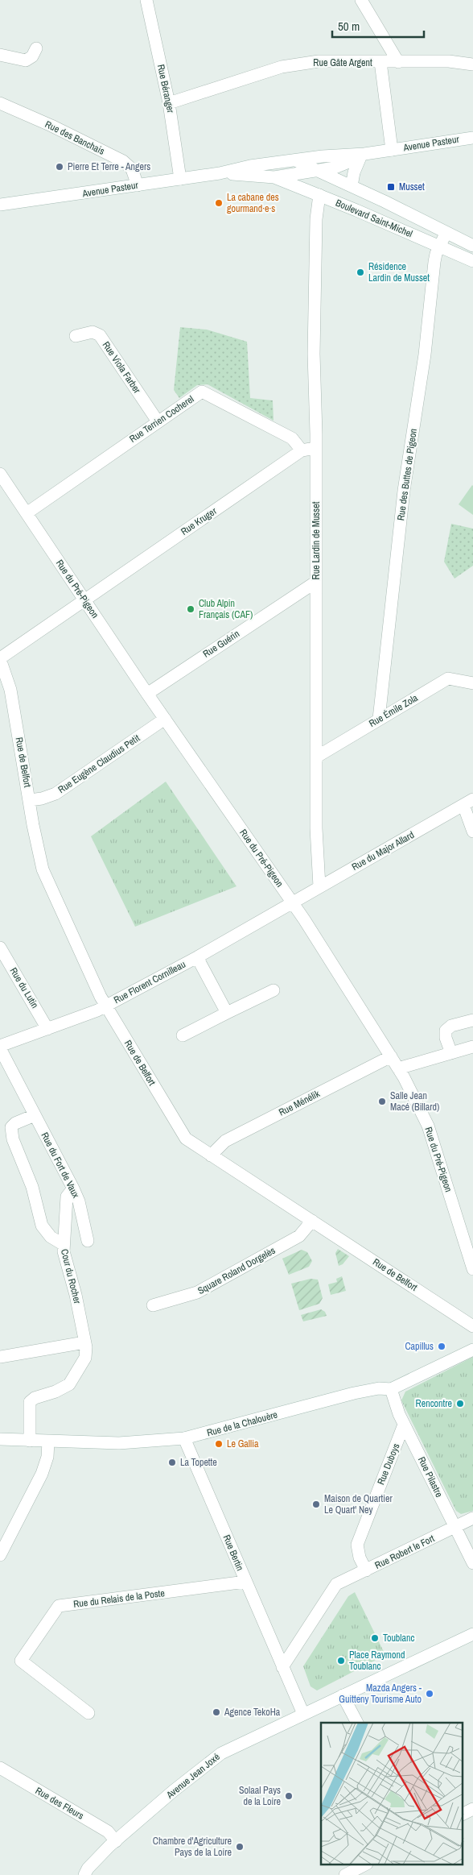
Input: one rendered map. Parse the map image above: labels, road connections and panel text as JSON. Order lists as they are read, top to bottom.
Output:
{
  "streets": {
    "street": [
      "Rue Gâte Argent",
      "Rue Béranger",
      "Rue des Banchais",
      "Avenue Pasteur",
      "Boulevard Saint-Michel",
      "Rue Viola Farber",
      "Rue Terrien Cocherel",
      "Rue des Buttes de Pigeon",
      "Rue Kruger",
      "Rue Lardin de Musset",
      "Rue du Pré-Pigeon",
      "Rue Guérin",
      "Rue Émile Zola",
      "Rue de Belfort",
      "Rue Eugène Claudius Petit",
      "Rue du Major Allard",
      "Rue Florent Cornilleau",
      "Rue du Lutin",
      "Rue Ménélik",
      "Rue du Fort de Vaux",
      "Square Roland Dorgelès",
      "Cour du Rocher",
      "Rue de la Chalouère",
      "Rue Duboys",
      "Rue Pilastre",
      "Rue Robert le Fort",
      "Rue Bertin",
      "Rue du Relais de la Poste",
      "Avenue Jean Joxé",
      "Rue des Fleurs"
    ]
  },
  "crossings": [
    ["Rue Gâte Argent", "Rue Béranger"],
    ["Rue Béranger", "Avenue Pasteur"],
    ["Rue des Banchais", "Avenue Pasteur"],
    ["Avenue Pasteur", "Boulevard Saint-Michel"],
    ["Avenue Pasteur", "Rue Lardin de Musset"],
    ["Boulevard Saint-Michel", "Rue des Buttes de Pigeon"],
    ["Boulevard Saint-Michel", "Rue Lardin de Musset"],
    ["Rue Viola Farber", "Rue Terrien Cocherel"],
    ["Rue Terrien Cocherel", "Rue Kruger"],
    ["Rue Terrien Cocherel", "Rue du Pré-Pigeon"],
    ["Rue des Buttes de Pigeon", "Rue Émile Zola"],
    ["Rue Kruger", "Rue Lardin de Musset"],
    ["Rue Kruger", "Rue du Pré-Pigeon"],
    ["Rue Kruger", "Rue de Belfort"],
    ["Rue Lardin de Musset", "Rue Guérin"],
    ["Rue Lardin de Musset", "Rue Émile Zola"],
    ["Rue Lardin de Musset", "Rue du Major Allard"],
    ["Rue du Pré-Pigeon", "Rue Guérin"],
    ["Rue du Pré-Pigeon", "Rue de Belfort"],
    ["Rue du Pré-Pigeon", "Rue Eugène Claudius Petit"],
    ["Rue du Pré-Pigeon", "Rue du Major Allard"],
    ["Rue du Pré-Pigeon", "Rue Florent Cornilleau"],
    ["Rue du Pré-Pigeon", "Rue Ménélik"],
    ["Rue de Belfort", "Rue Eugène Claudius Petit"],
    ["Rue de Belfort", "Rue Florent Cornilleau"],
    ["Rue de Belfort", "Rue Ménélik"],
    ["Rue de Belfort", "Square Roland Dorgelès"],
    ["Rue du Major Allard", "Rue Florent Cornilleau"],
    ["Rue Florent Cornilleau", "Rue du Lutin"],
    ["Rue Florent Cornilleau", "Rue du Fort de Vaux"],
    ["Rue du Fort de Vaux", "Cour du Rocher"],
    ["Cour du Rocher", "Rue de la Chalouère"],
    ["Rue de la Chalouère", "Rue Pilastre"],
    ["Rue de la Chalouère", "Rue Bertin"],
    ["Rue Duboys", "Rue Pilastre"],
    ["Rue Duboys", "Rue Robert le Fort"],
    ["Rue Pilastre", "Rue Robert le Fort"],
    ["Rue Robert le Fort", "Rue Bertin"],
    ["Rue Bertin", "Rue du Relais de la Poste"],
    ["Avenue Jean Joxé", "Rue des Fleurs"]
  ],
  "places": {
    "other": [
      "Pierre Et Terre - Angers",
      "La cabane des gourmand·e·s",
      "Résidence Lardin de Musset",
      "Club Alpin Français (CAF)",
      "Salle Jean Macé (Billard)",
      "Capillus",
      "Rencontre",
      "Le Gallia",
      "La Topette",
      "Maison de Quartier Le Quart' Ney",
      "Toublanc",
      "Place Raymond Toublanc",
      "Mazda Angers - Guitteny Tourisme Auto",
      "Agence TekoHa",
      "Solaal Pays de la Loire",
      "Chambre d'Agriculture Pays de la Loire"
    ],
    "transit": ["Musset"]
  },
  "scale_bar": "50 m"
}
